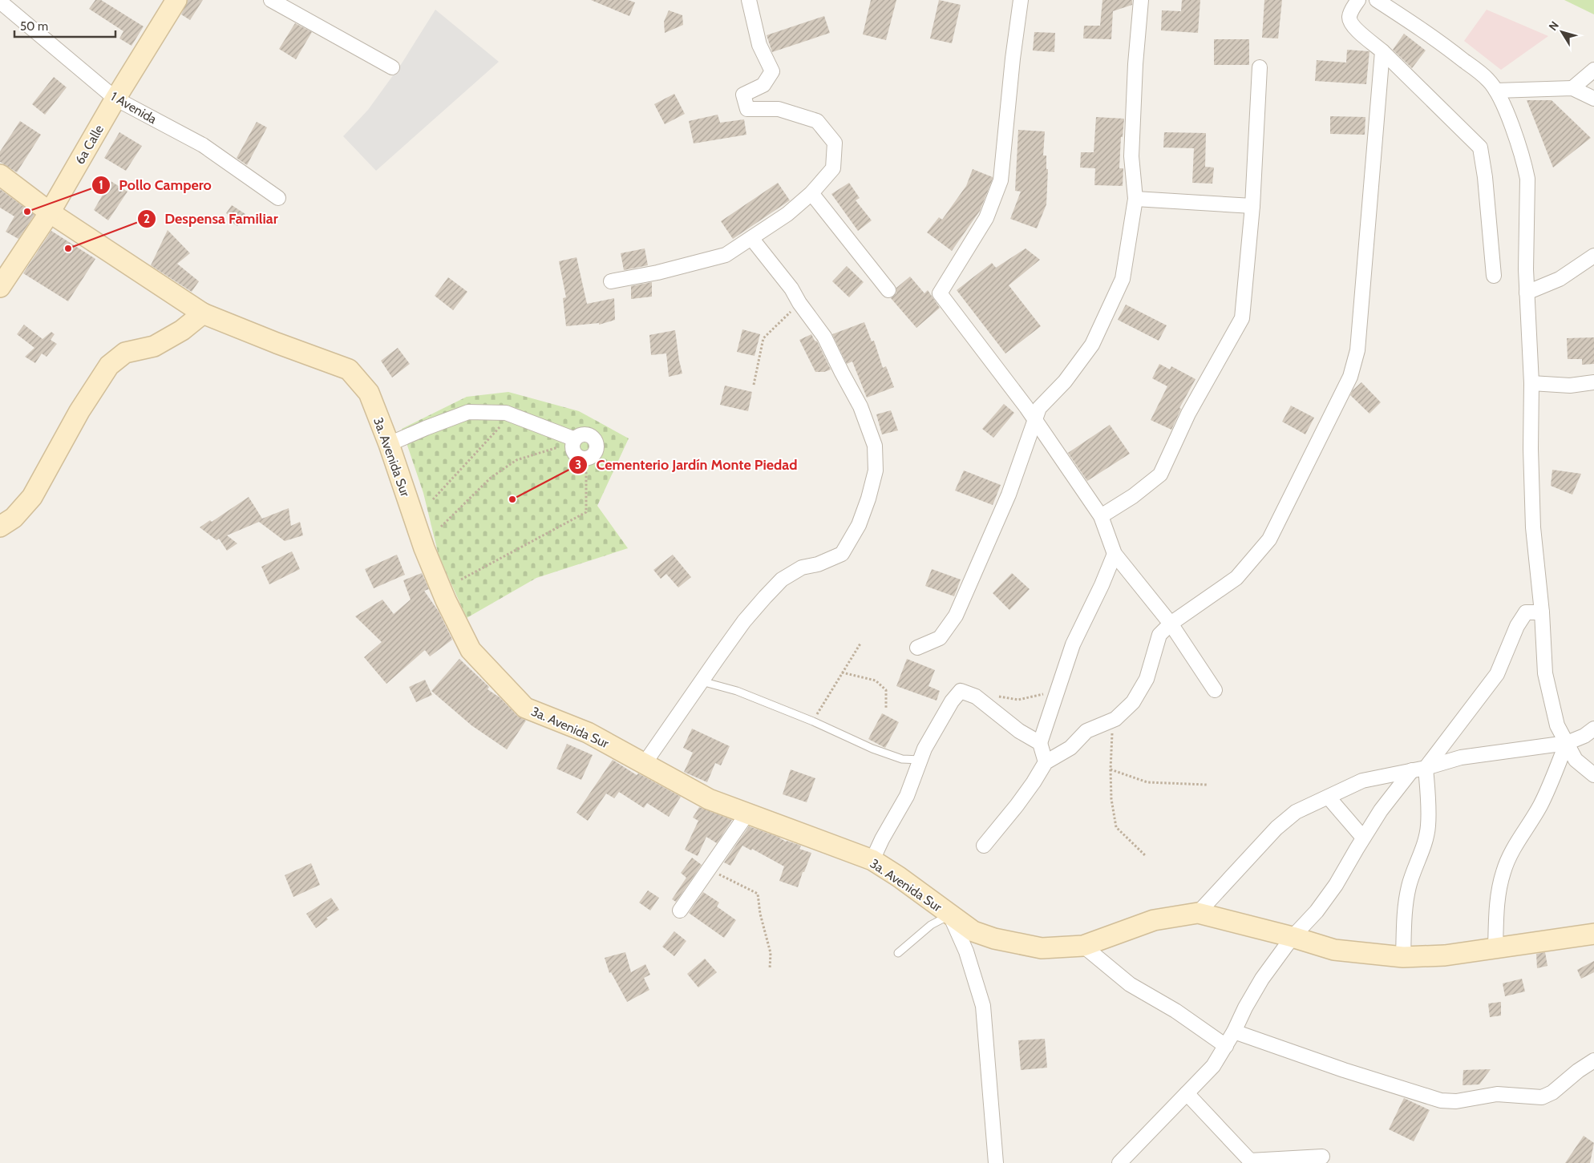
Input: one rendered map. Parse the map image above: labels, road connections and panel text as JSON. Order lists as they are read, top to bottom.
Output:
{
  "streets": {
    "street": ["1 Avenida", "6a Calle", "3a. Avenida Sur"]
  },
  "crossings": [
    ["1 Avenida", "6a Calle"],
    ["6a Calle", "3a. Avenida Sur"]
  ],
  "places": ["Pollo Campero", "Despensa Familiar", "Cementerio Jardín Monte Piedad"],
  "scale_bar": "50 m",
  "north": "top left"
}
